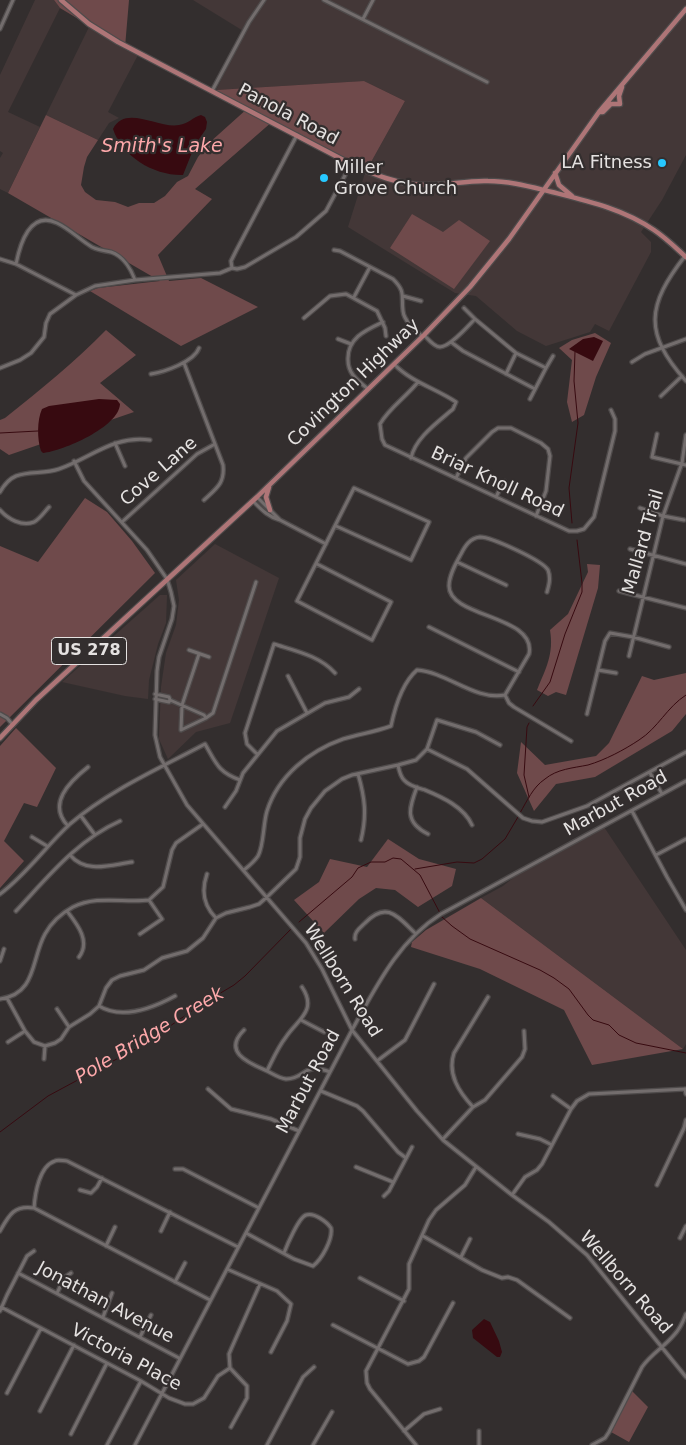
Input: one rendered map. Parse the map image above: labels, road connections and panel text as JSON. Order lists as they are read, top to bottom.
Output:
{
  "streets": {
    "main road": ["Panola Road", "Covington Highway", "US 278"],
    "street": [
      "Cove Lane",
      "Briar Knoll Road",
      "Mallard Trail",
      "Marbut Road",
      "Wellborn Road",
      "Jonathan Avenue",
      "Victoria Place"
    ]
  },
  "crossings": [
    ["Panola Road", "Covington Highway"],
    ["Covington Highway", "Wellborn Road"],
    ["Marbut Road", "Wellborn Road"],
    ["Marbut Road", "Jonathan Avenue"],
    ["Marbut Road", "Victoria Place"]
  ],
  "water": ["Smith's Lake", "Pole Bridge Creek"],
  "places": ["LA Fitness", "Miller Grove Church"]
}
